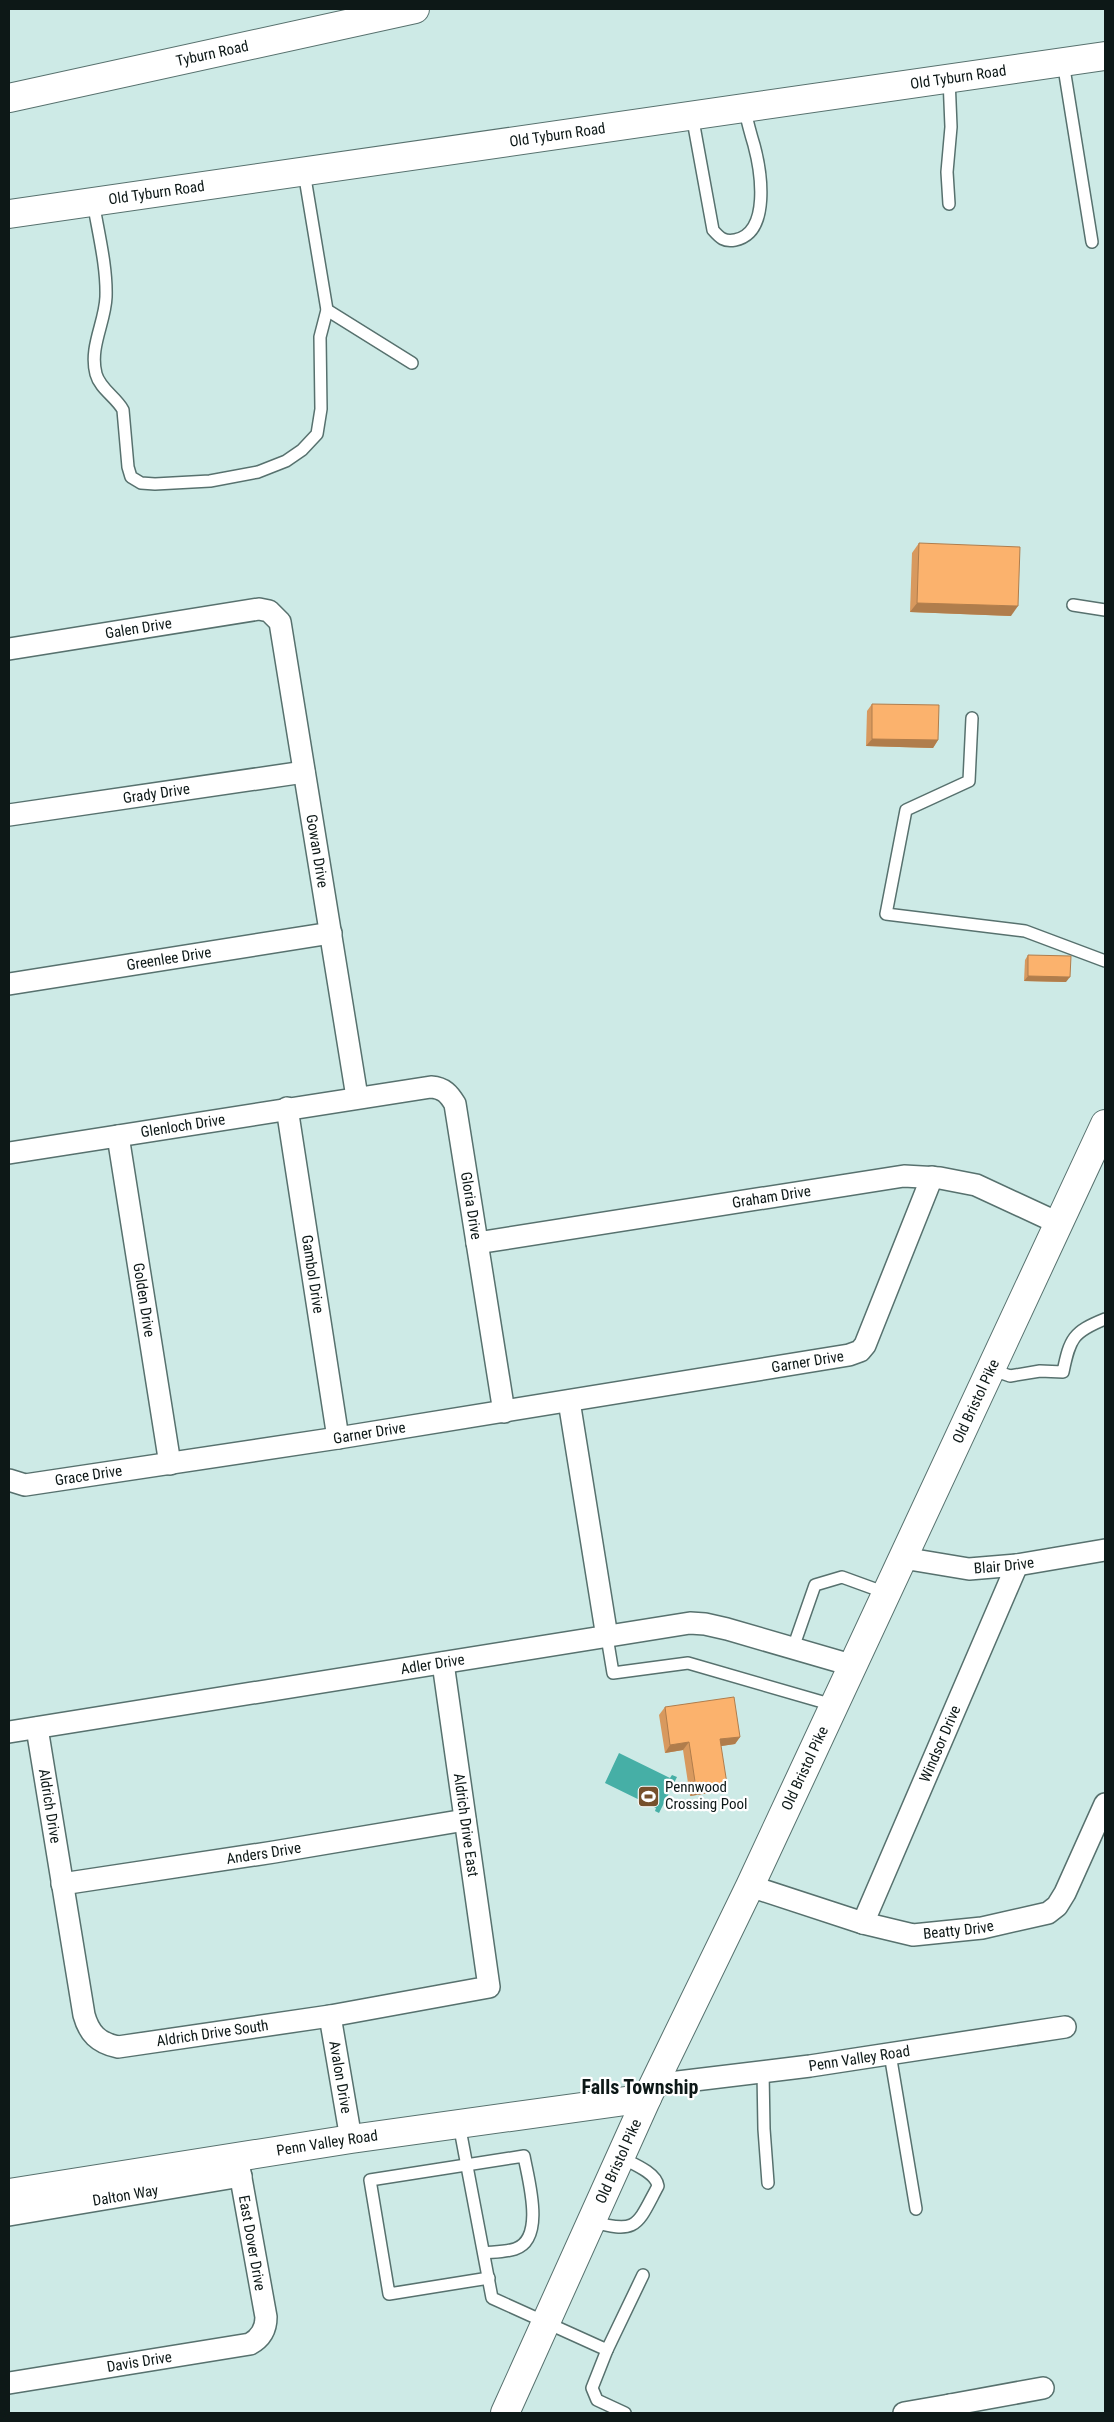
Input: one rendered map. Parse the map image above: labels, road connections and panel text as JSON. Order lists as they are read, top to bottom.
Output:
{
  "streets": {
    "main road": [
      "Tyburn Road",
      "Old Tyburn Road",
      "Old Bristol Pike",
      "Penn Valley Road"
    ],
    "street": [
      "Galen Drive",
      "Grady Drive",
      "Gowan Drive",
      "Greenlee Drive",
      "Glenloch Drive",
      "Graham Drive",
      "Gloria Drive",
      "Gambol Drive",
      "Golden Drive",
      "Garner Drive",
      "Grace Drive",
      "Blair Drive",
      "Adler Drive",
      "Windsor Drive",
      "Aldrich Drive",
      "Aldrich Drive East",
      "Anders Drive",
      "Beatty Drive",
      "Aldrich Drive South",
      "Avalon Drive",
      "Dalton Way",
      "East Dover Drive",
      "Davis Drive"
    ]
  },
  "crossings": [
    ["Galen Drive", "Gowan Drive"],
    ["Grady Drive", "Gowan Drive"],
    ["Gowan Drive", "Greenlee Drive"],
    ["Gowan Drive", "Glenloch Drive"],
    ["Gowan Drive", "Gloria Drive"],
    ["Glenloch Drive", "Gloria Drive"],
    ["Glenloch Drive", "Gambol Drive"],
    ["Glenloch Drive", "Golden Drive"],
    ["Graham Drive", "Gloria Drive"],
    ["Graham Drive", "Garner Drive"],
    ["Graham Drive", "Old Bristol Pike"],
    ["Gloria Drive", "Garner Drive"],
    ["Gambol Drive", "Garner Drive"],
    ["Golden Drive", "Garner Drive"],
    ["Golden Drive", "Grace Drive"],
    ["Garner Drive", "Grace Drive"],
    ["Old Bristol Pike", "Blair Drive"],
    ["Old Bristol Pike", "Adler Drive"],
    ["Old Bristol Pike", "Beatty Drive"],
    ["Old Bristol Pike", "Penn Valley Road"],
    ["Blair Drive", "Windsor Drive"],
    ["Adler Drive", "Aldrich Drive"],
    ["Adler Drive", "Aldrich Drive East"],
    ["Windsor Drive", "Beatty Drive"],
    ["Aldrich Drive", "Anders Drive"],
    ["Aldrich Drive", "Aldrich Drive South"],
    ["Aldrich Drive East", "Anders Drive"],
    ["Aldrich Drive East", "Aldrich Drive South"],
    ["Anders Drive", "Aldrich Drive South"],
    ["Aldrich Drive South", "Avalon Drive"],
    ["Penn Valley Road", "Avalon Drive"],
    ["Penn Valley Road", "Dalton Way"],
    ["Penn Valley Road", "East Dover Drive"],
    ["Dalton Way", "East Dover Drive"],
    ["East Dover Drive", "Davis Drive"]
  ],
  "districts": ["Falls Township"],
  "places": {
    "sports": ["Pennwood Crossing Pool"]
  }
}
